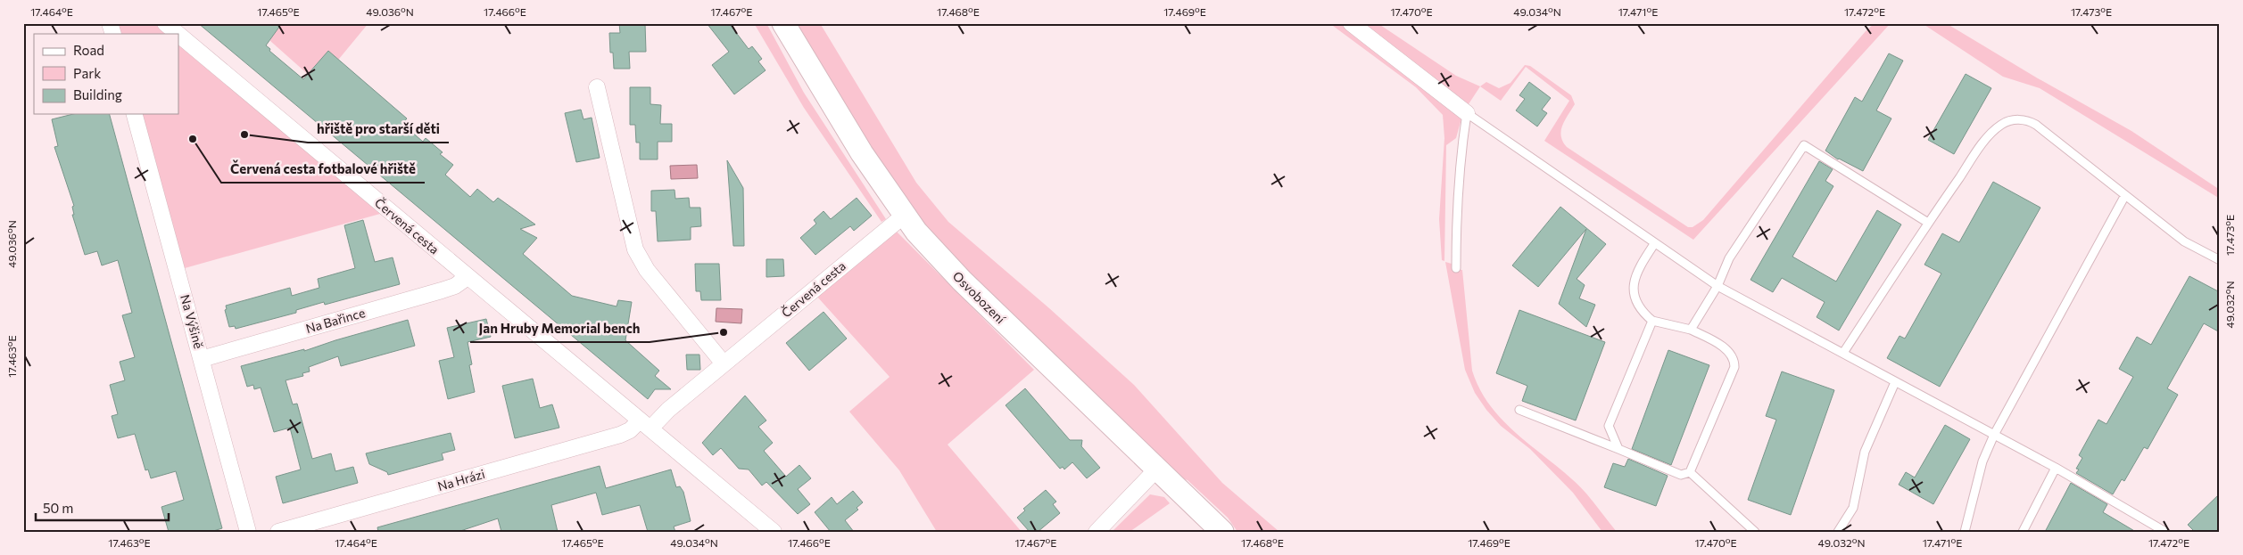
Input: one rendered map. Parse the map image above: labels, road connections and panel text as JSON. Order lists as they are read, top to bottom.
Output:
{
  "streets": {
    "main road": ["Osvobození"],
    "street": [
      "Červená cesta",
      "Na Bařince",
      "Na Výšině",
      "Na Hrázi"
    ]
  },
  "crossings": [
    ["Červená cesta", "Osvobození"],
    ["Červená cesta", "Na Bařince"],
    ["Červená cesta", "Na Hrázi"],
    ["Na Bařince", "Na Výšině"]
  ],
  "places": ["hřiště pro starší děti", "Červená cesta fotbalové hřiště", "Jan Hruby Memorial bench"],
  "legend": ["Road", "Park", "Building"],
  "scale_bar": "50 m",
  "coordinates": [
    "17.464°E",
    "17.465°E",
    "49.036°N",
    "17.466°E",
    "17.467°E",
    "17.468°E",
    "17.469°E",
    "17.470°E",
    "49.034°N",
    "17.471°E",
    "17.472°E",
    "17.473°E",
    "49.032°N",
    "17.463°E"
  ]
}
